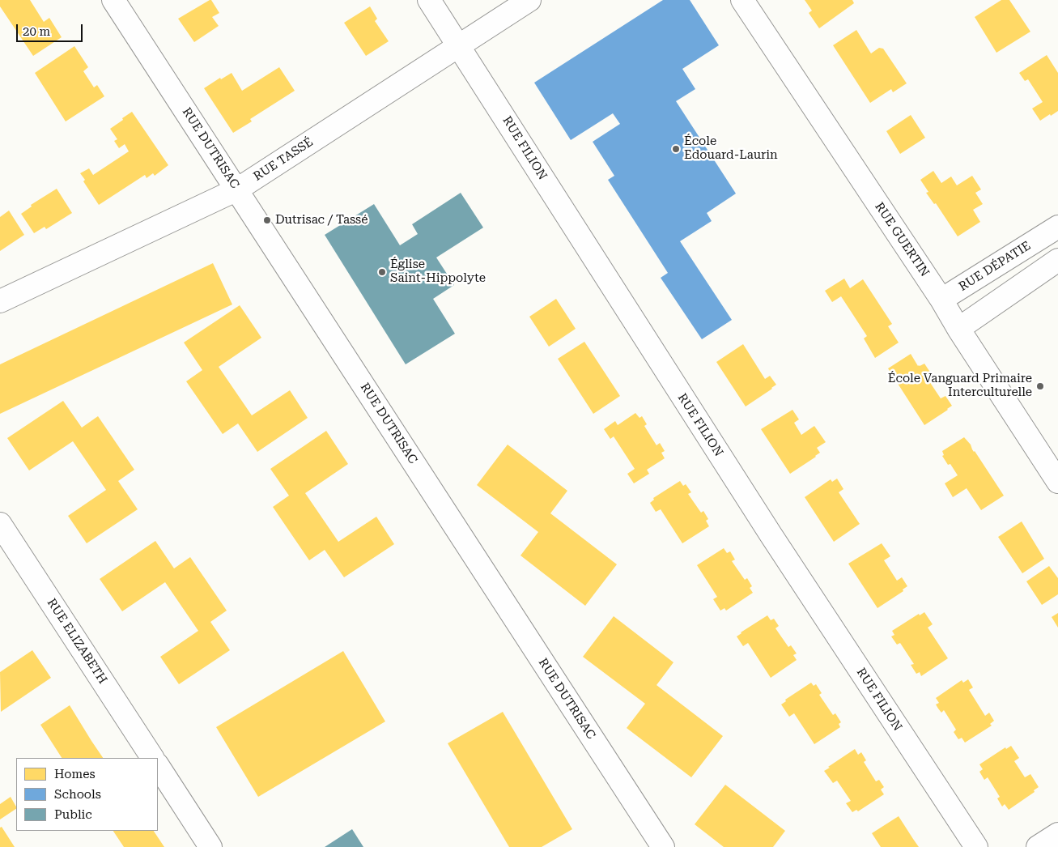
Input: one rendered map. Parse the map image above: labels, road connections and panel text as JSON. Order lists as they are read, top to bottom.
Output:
{
  "streets": {
    "street": [
      "RUE DUTRISAC",
      "RUE FILION",
      "RUE TASSÉ",
      "RUE GUERTIN",
      "RUE DÉPATIE",
      "RUE ELIZABETH"
    ]
  },
  "crossings": [
    ["RUE DUTRISAC", "RUE TASSÉ"],
    ["RUE FILION", "RUE TASSÉ"],
    ["RUE GUERTIN", "RUE DÉPATIE"]
  ],
  "places": [
    "École Edouard-Laurin",
    "Dutrisac / Tassé",
    "Église Saint-Hippolyte",
    "École Vanguard Primaire Interculturelle"
  ],
  "legend": ["Homes", "Schools", "Public"],
  "scale_bar": "20 m"
}
